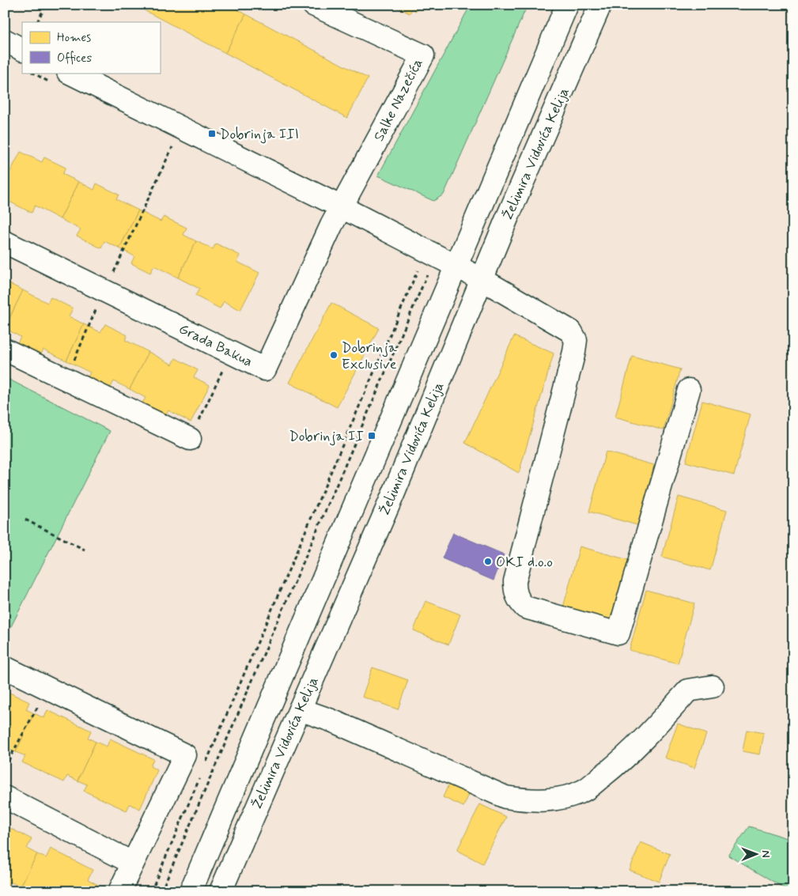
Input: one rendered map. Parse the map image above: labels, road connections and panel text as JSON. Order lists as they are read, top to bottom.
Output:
{
  "streets": {
    "street": ["Salke Nazečića", "Želimira Vidovića Kelija", "Grada Bakua"]
  },
  "crossings": [
    ["Salke Nazečića", "Grada Bakua"]
  ],
  "places": {
    "transit": ["Dobrinja III", "Dobrinja II"],
    "other": ["Dobrinja Exclusive", "OKI d.o.o"]
  },
  "legend": ["Homes", "Offices"],
  "north": "right"
}
